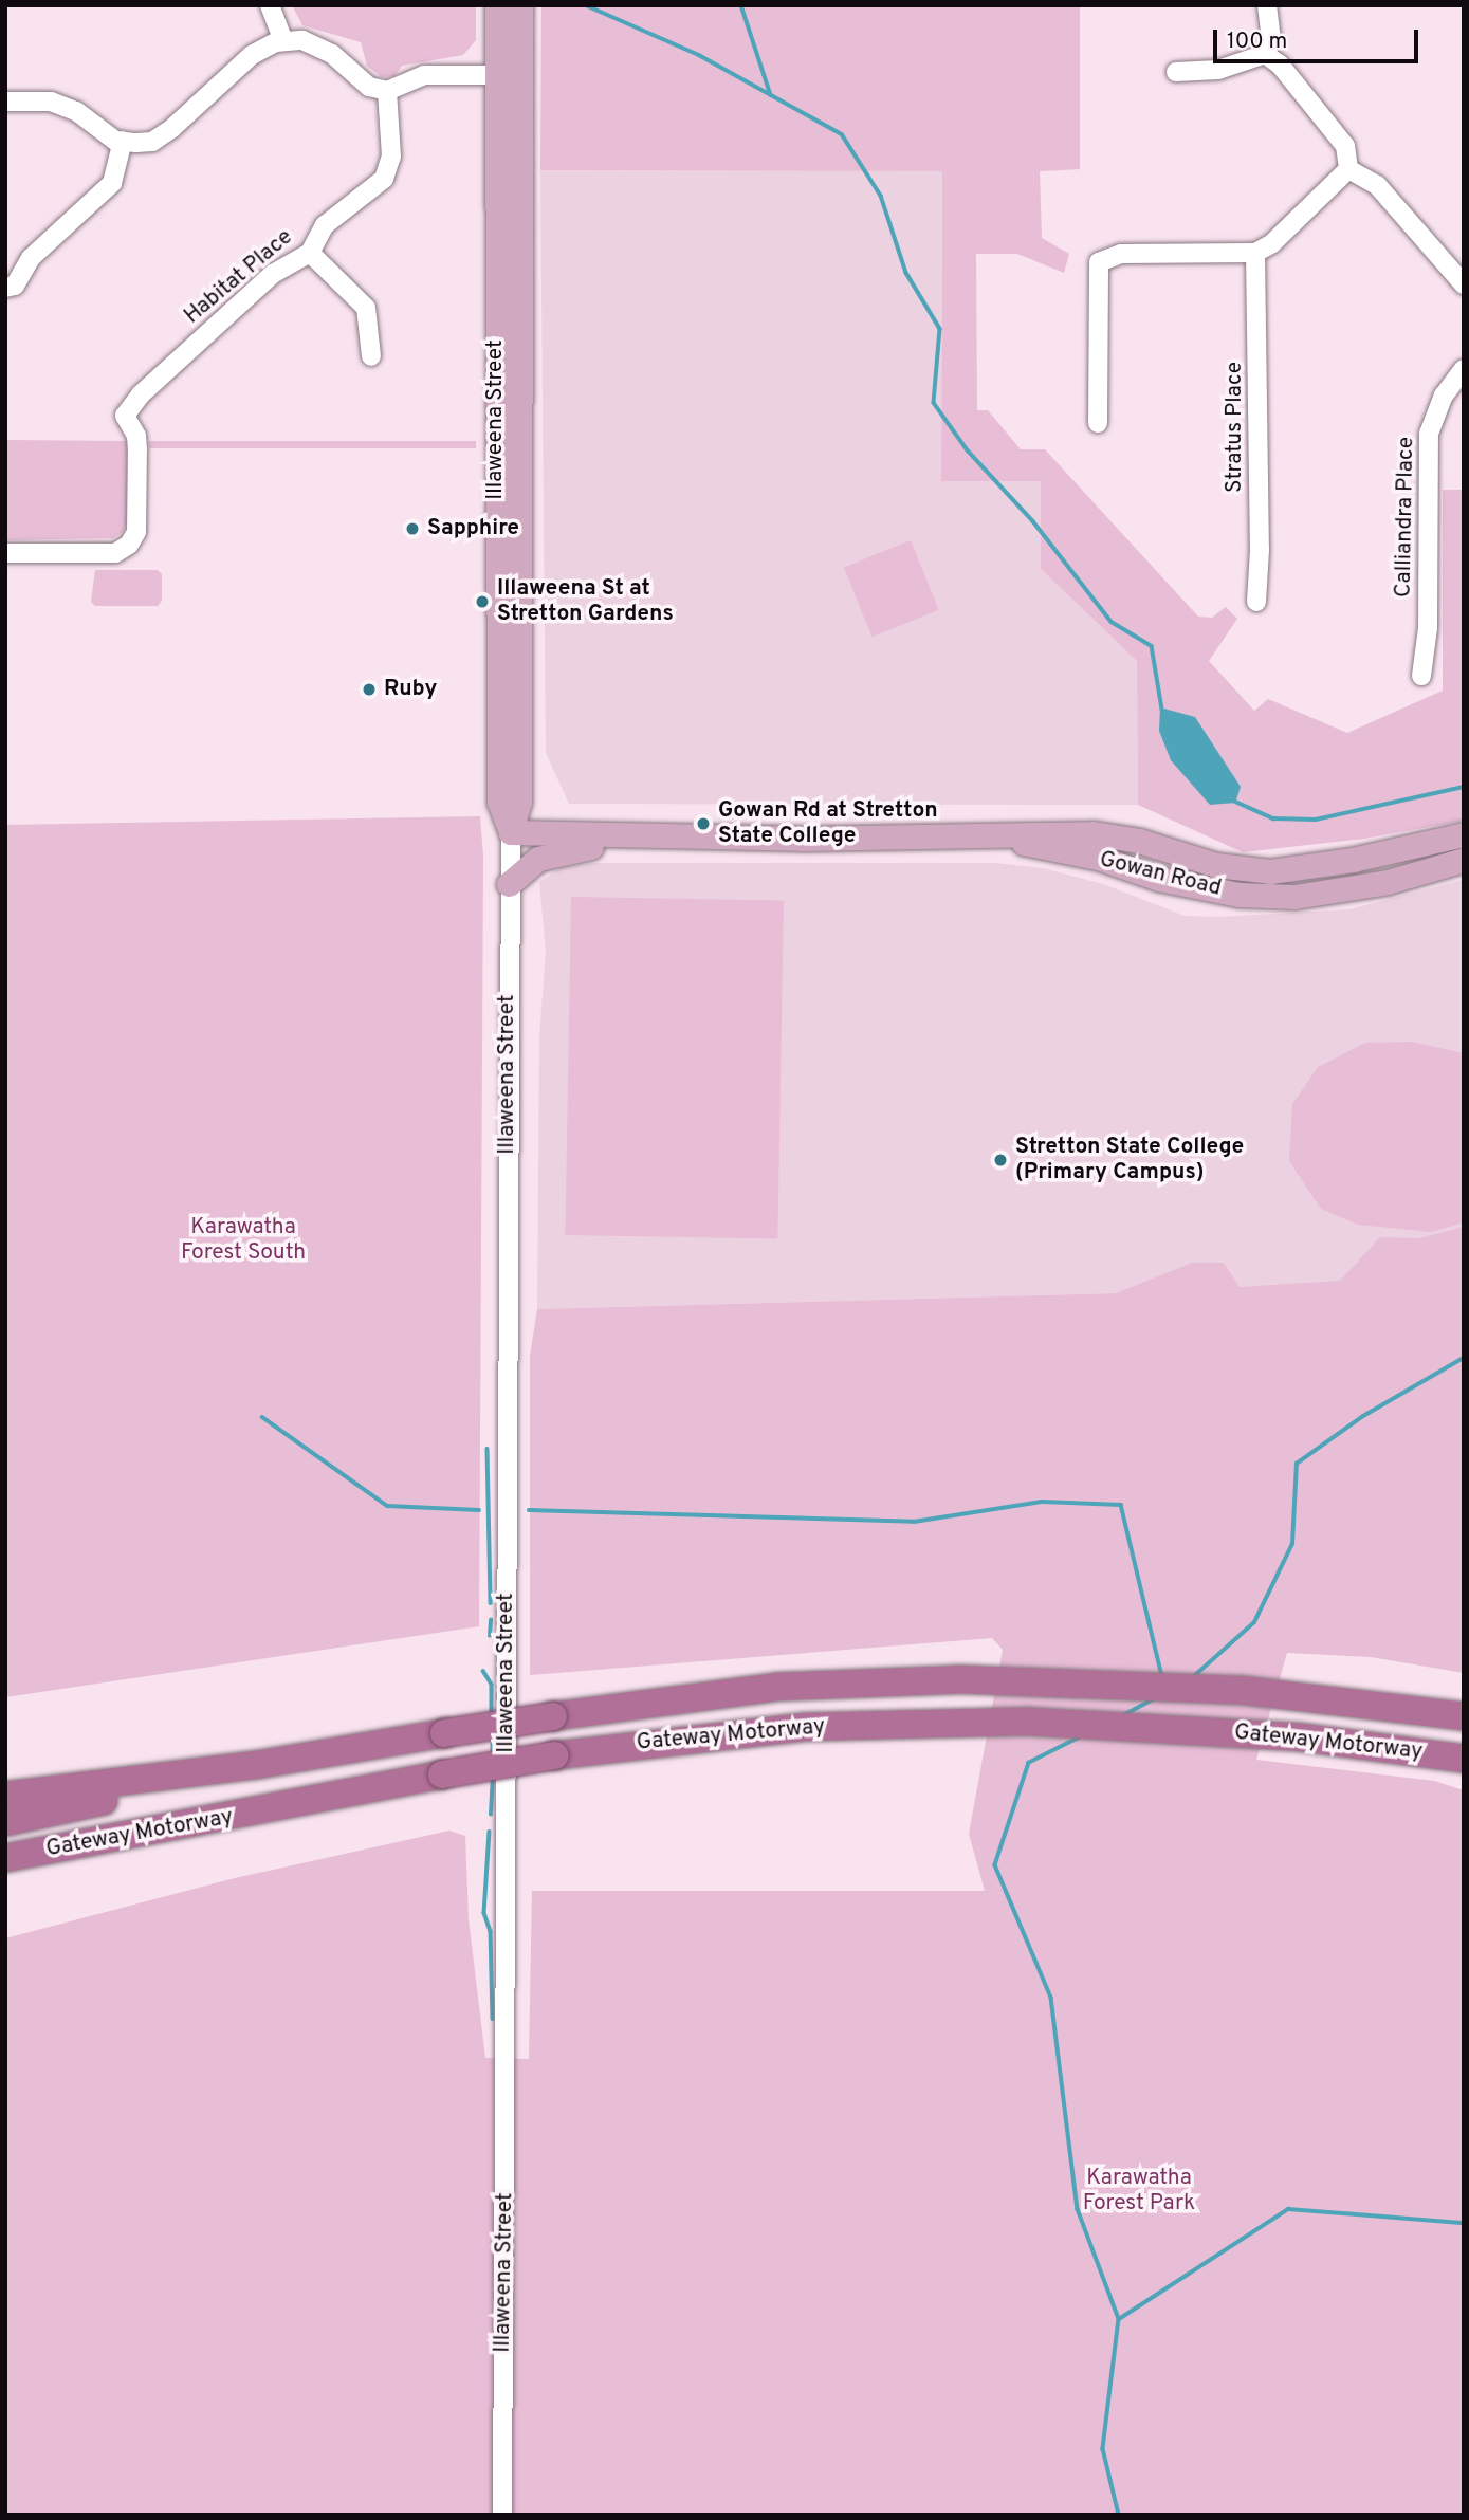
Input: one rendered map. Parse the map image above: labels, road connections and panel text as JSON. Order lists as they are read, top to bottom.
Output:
{
  "streets": {
    "highway": ["Gateway Motorway"],
    "main road": ["Illaweena Street", "Gowan Road"],
    "street": ["Habitat Place", "Stratus Place", "Calliandra Place"]
  },
  "crossings": [
    ["Illaweena Street", "Gowan Road"]
  ],
  "parks": ["Karawatha Forest South", "Karawatha Forest Park"],
  "places": [
    "Sapphire",
    "Illaweena St at Stretton Gardens",
    "Ruby",
    "Gowan Rd at Stretton State College",
    "Stretton State College (Primary Campus)"
  ],
  "scale_bar": "100 m"
}
